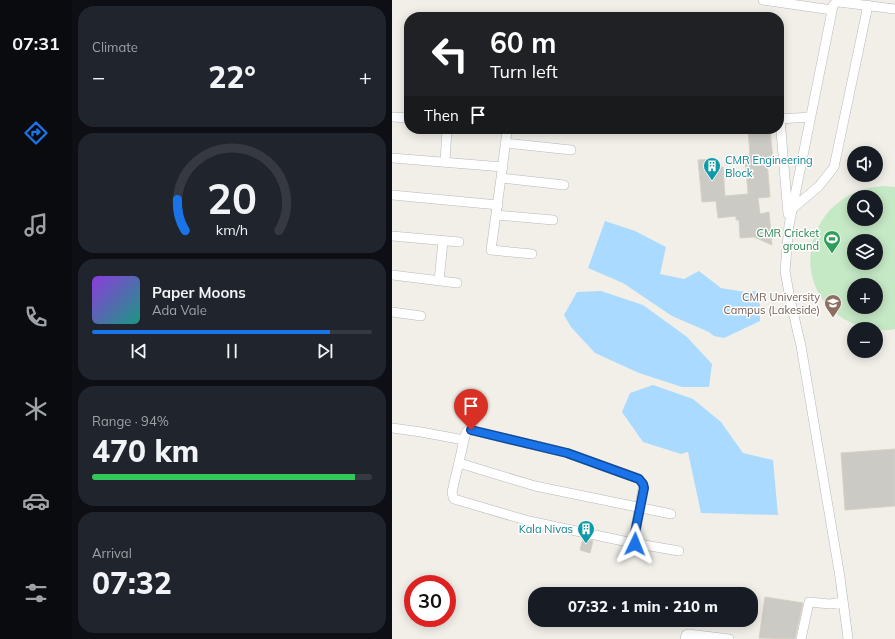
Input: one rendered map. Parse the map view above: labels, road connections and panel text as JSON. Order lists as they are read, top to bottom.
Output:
{
  "places": {
    "building": ["CMR Engineering Block", "Kala Nivas"],
    "sports": ["CMR Cricket ground"],
    "school or university": ["CMR University Campus (Lakeside)"]
  },
  "page": {
    "tabs": "07:31",
    "tile": [
      "Climate",
      ["Range · 94%", "470 km"],
      ["Arrival", "07:32"]
    ],
    "turn": ["60 m", "Turn left"],
    "heat": ["−", "22°", "+"],
    "then": "Then",
    "map_buttons": ["+", "−"],
    "song": ["Paper Moons", "Ada Vale"],
    "limit": "30",
    "trip": "07:32 · 1 min · 210 m",
    "gauge": ["20", "km/h"]
  }
}
